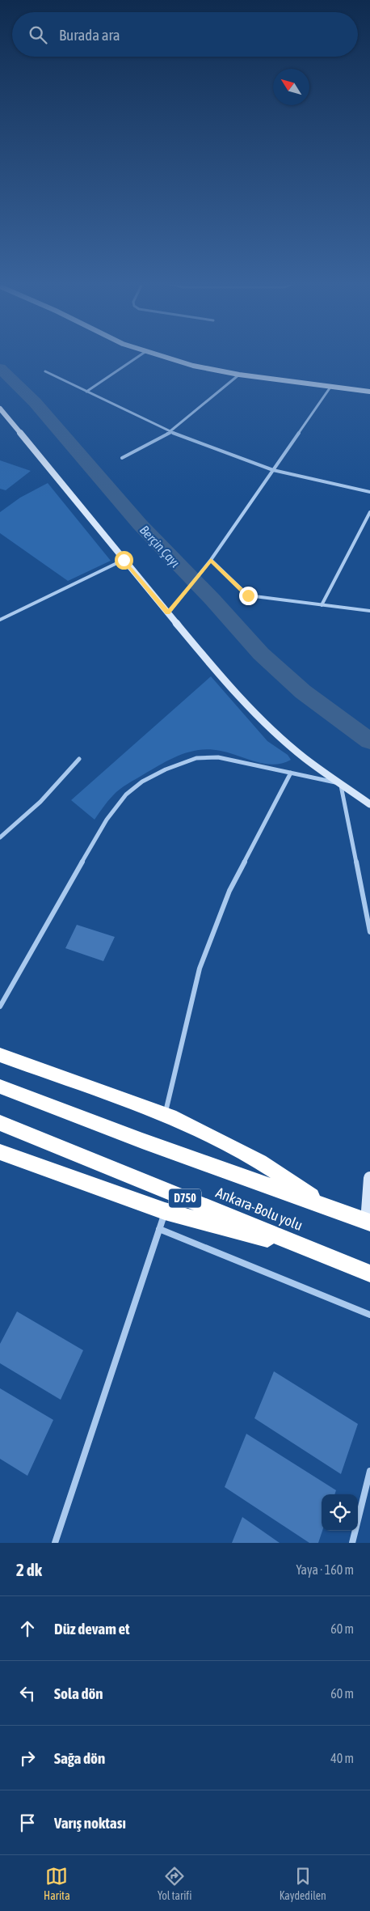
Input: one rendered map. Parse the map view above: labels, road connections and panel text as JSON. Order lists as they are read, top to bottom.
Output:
{
  "streets": {
    "highway": ["D750", "Ankara-Bolu yolu"]
  },
  "water": ["Berçin Çayı"],
  "north": "top left",
  "page": {
    "search": "Burada ara",
    "heading": ["2 dk", "Yaya · 160 m"],
    "list": [
      ["Düz devam et", "60 m"],
      ["Sola dön", "60 m"],
      ["Sağa dön", "40 m"],
      "Varış noktası"
    ],
    "nav": ["Harita", "Yol tarifi", "Kaydedilen"]
  }
}
